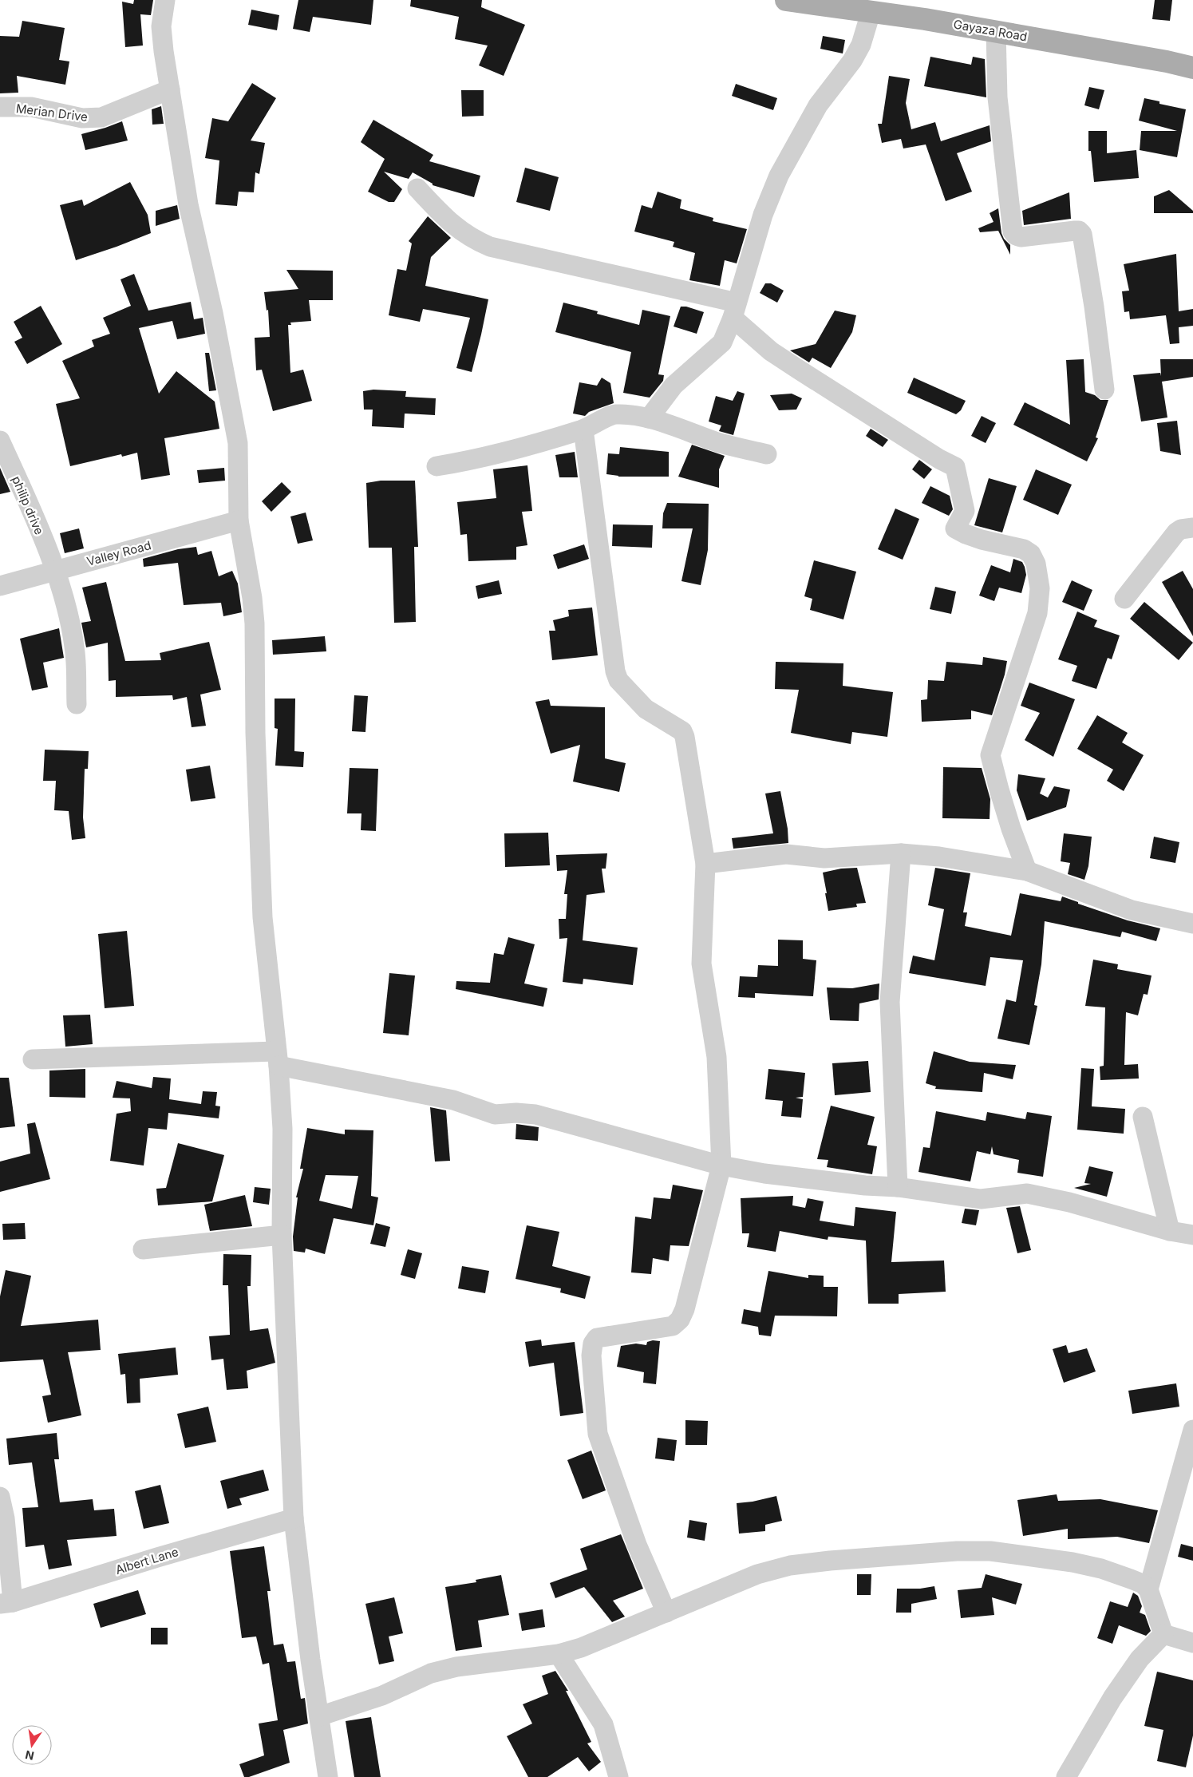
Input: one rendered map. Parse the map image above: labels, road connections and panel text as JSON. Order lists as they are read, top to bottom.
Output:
{
  "streets": {
    "main road": ["Gayaza Road"],
    "street": [
      "Merian Drive",
      "philip drive",
      "Valley Road",
      "Albert Lane"
    ]
  },
  "crossings": [
    ["philip drive", "Valley Road"]
  ],
  "north": "bottom"
}
